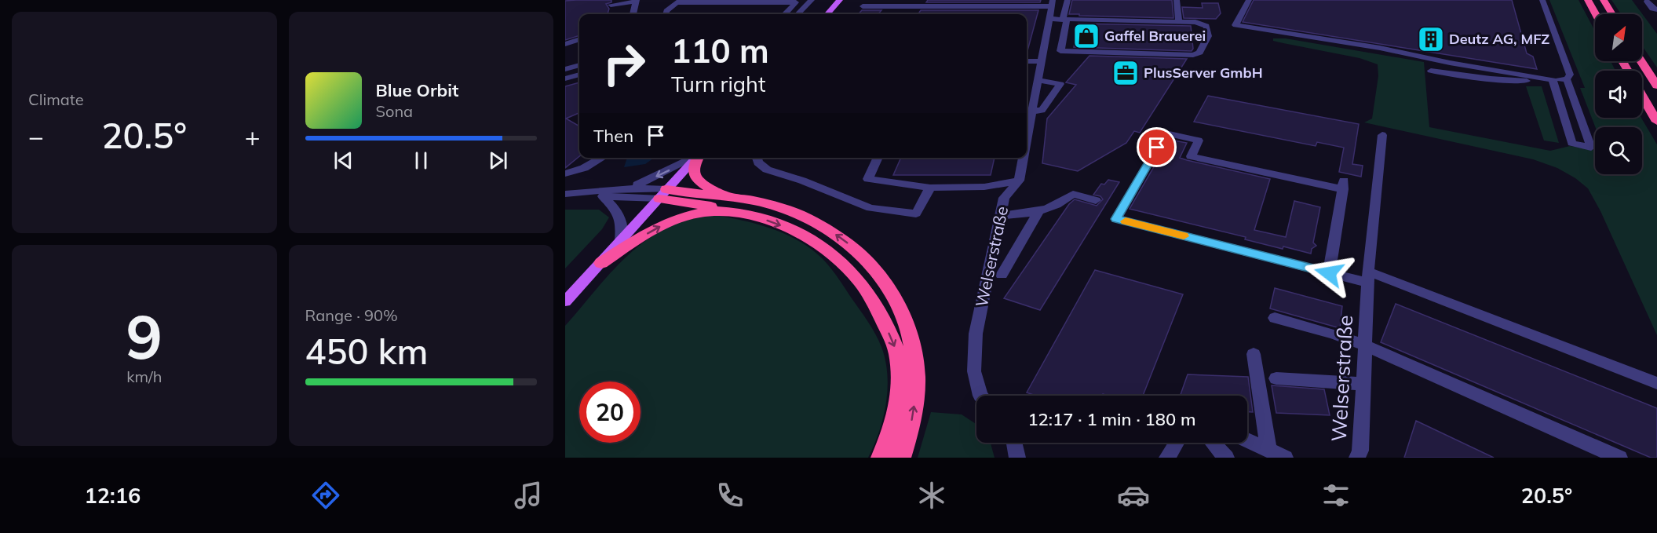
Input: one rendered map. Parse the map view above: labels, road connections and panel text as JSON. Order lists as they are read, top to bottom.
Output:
{
  "streets": {
    "street": ["Welserstraße"]
  },
  "places": {
    "shop": ["Gaffel Brauerei"],
    "building": ["Deutz AG, MFZ"],
    "office": ["PlusServer GmbH"]
  },
  "north": "top right",
  "page": {
    "tile": [
      "Climate",
      ["9", "km/h"],
      ["Range · 90%", "450 km"]
    ],
    "turn": ["110 m", "Turn right"],
    "song": ["Blue Orbit", "Sona"],
    "then": "Then",
    "heat": ["−", "20.5°", "+"],
    "limit": "20",
    "trip": "12:17 · 1 min · 180 m",
    "tabs": ["12:16", "20.5°"]
  }
}
